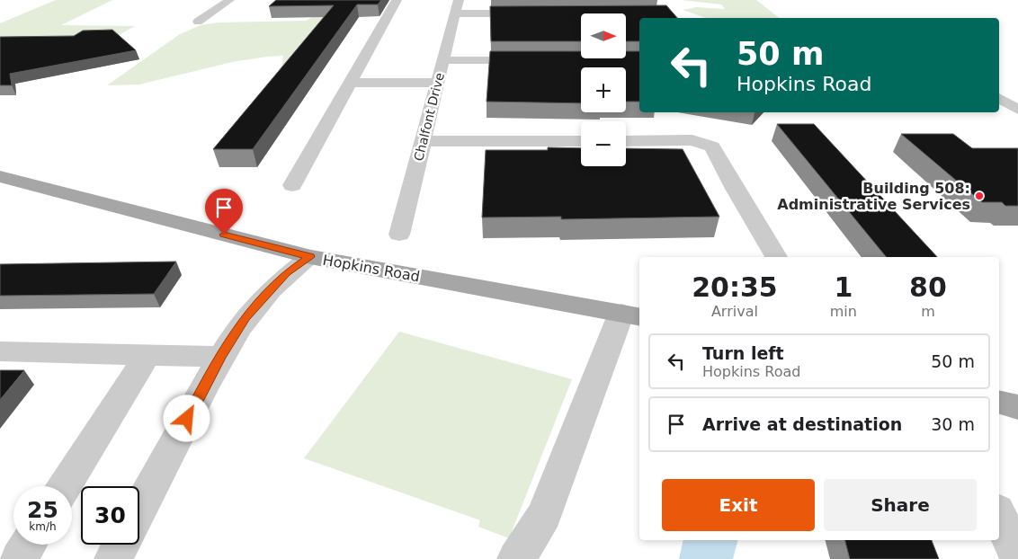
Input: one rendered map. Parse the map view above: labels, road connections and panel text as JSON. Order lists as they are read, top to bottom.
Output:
{
  "streets": {
    "main road": ["Hopkins Road"],
    "street": ["Chalfont Drive"]
  },
  "places": ["Building 508: Administrative Services"],
  "north": "right",
  "page": {
    "map_buttons": ["+", "−"],
    "turn": ["50 m", "Hopkins Road"],
    "eta": [
      "20:35",
      "Arrival",
      "1",
      "min",
      "80",
      "m"
    ],
    "list": [
      {
        "name": "Turn left",
        "note": "Hopkins Road",
        "value": "50 m"
      },
      {
        "name": "Arrive at destination",
        "value": "30 m"
      }
    ],
    "buttons": ["Exit", "Share"],
    "speed": "25 km/h",
    "limit": "30"
  }
}
